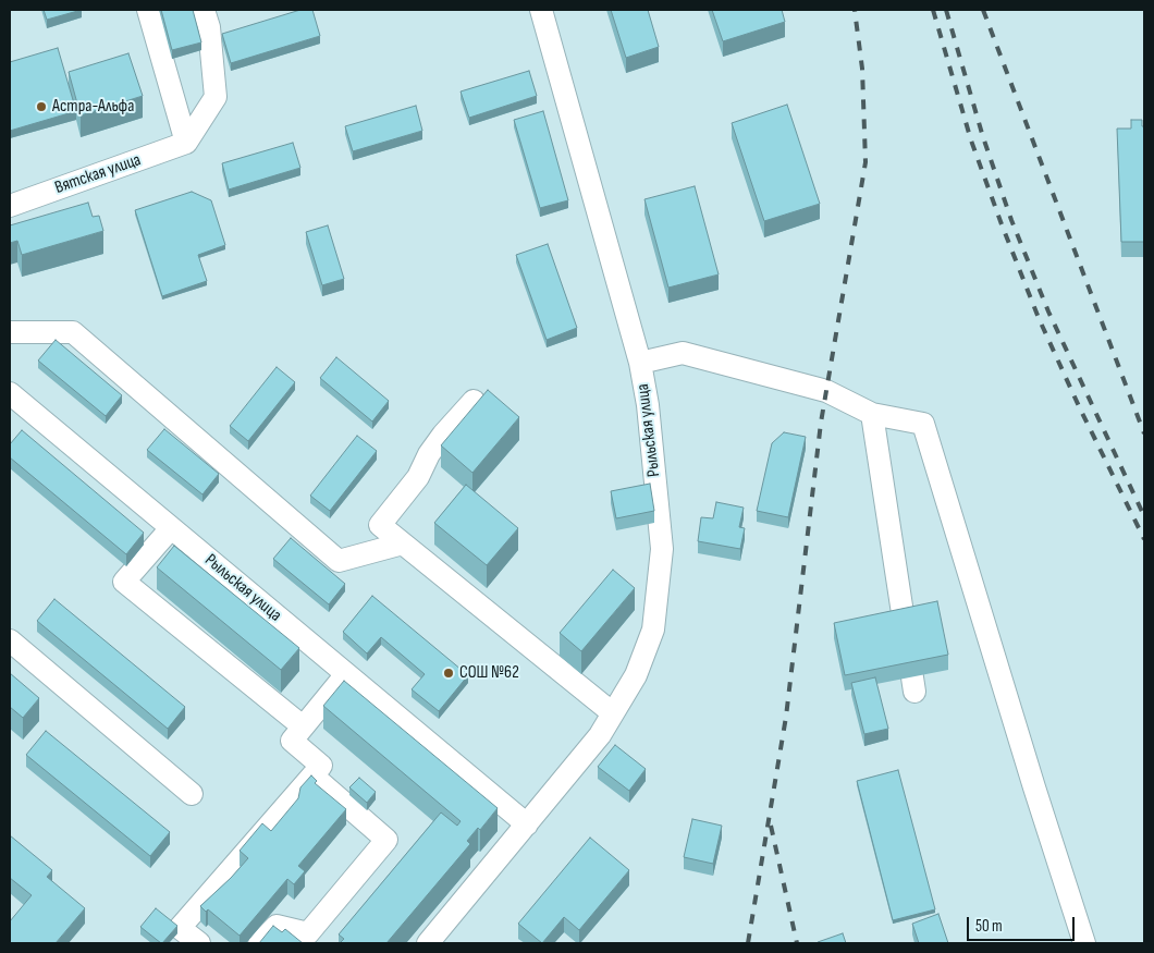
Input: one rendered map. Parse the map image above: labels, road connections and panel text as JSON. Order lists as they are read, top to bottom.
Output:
{
  "streets": {
    "street": ["Вятская улица", "Рыльская улица"]
  },
  "places": ["Астра-Альфа", "СОШ №62"],
  "scale_bar": "50 m"
}
